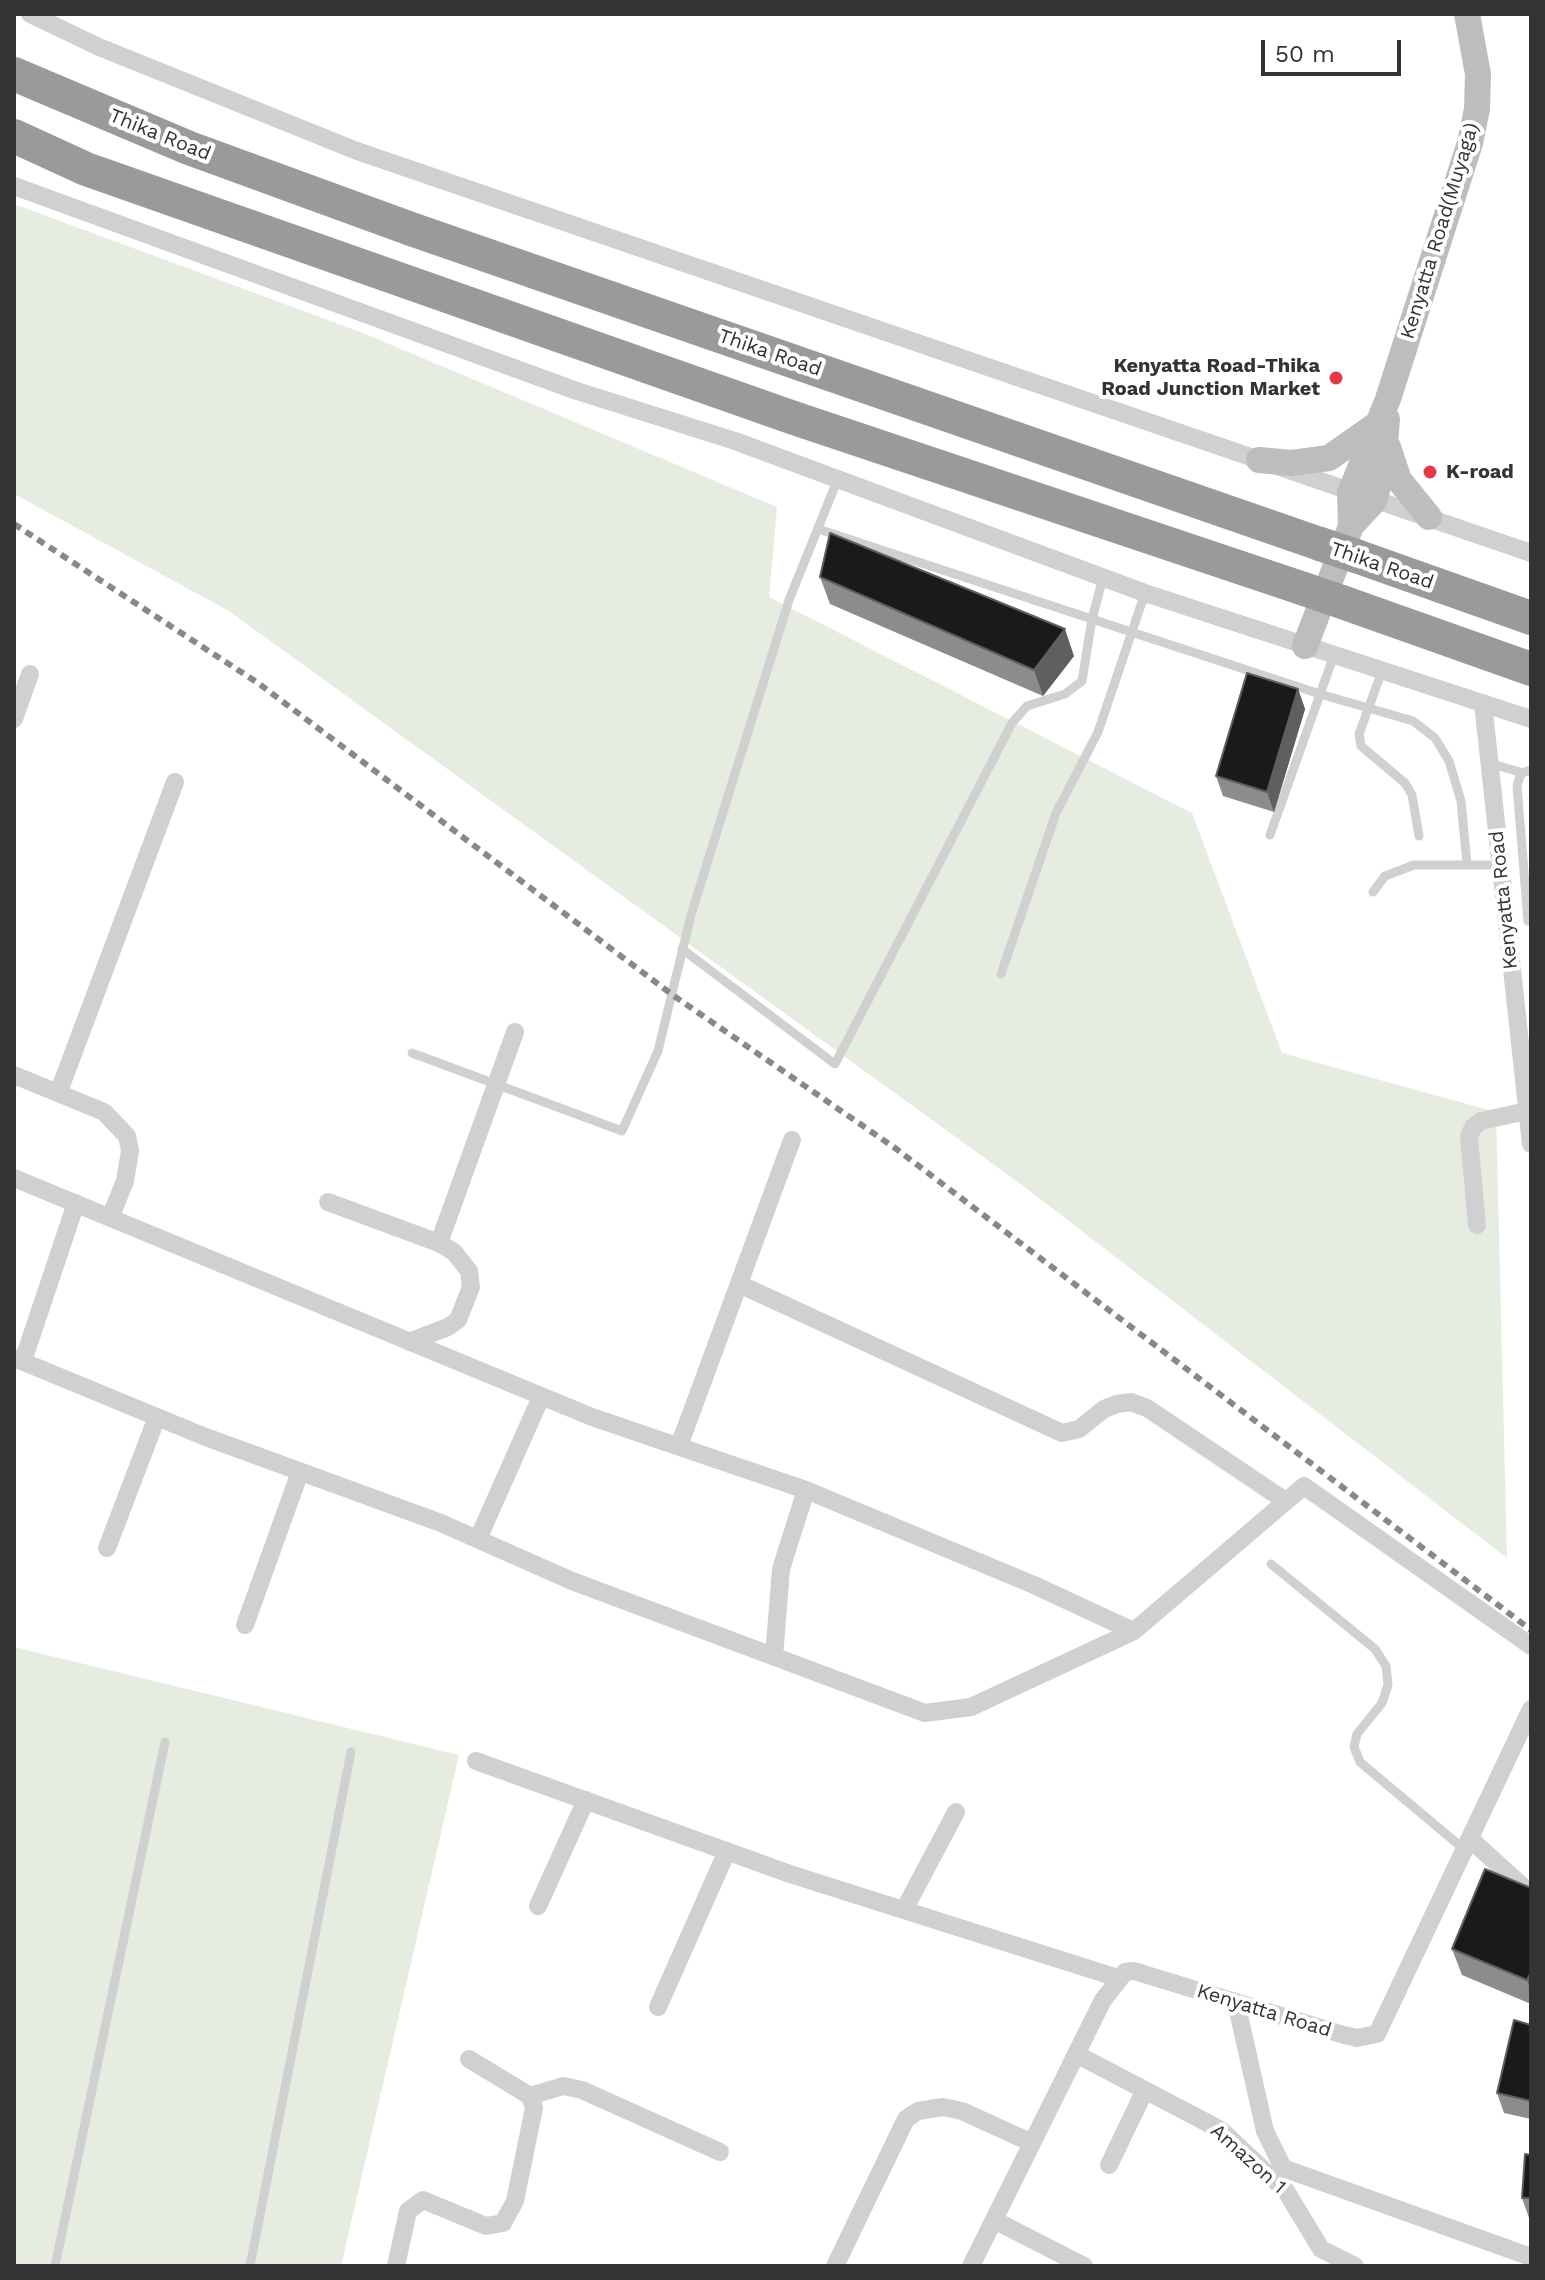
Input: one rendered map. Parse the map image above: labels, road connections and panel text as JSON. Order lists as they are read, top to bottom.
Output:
{
  "streets": {
    "highway": ["Thika Road"],
    "main road": ["Kenyatta Road(Muyaga)"],
    "street": ["Kenyatta Road", "Amazon 1"]
  },
  "places": ["Kenyatta Road-Thika Road Junction Market", "K-road"],
  "scale_bar": "50 m"
}
